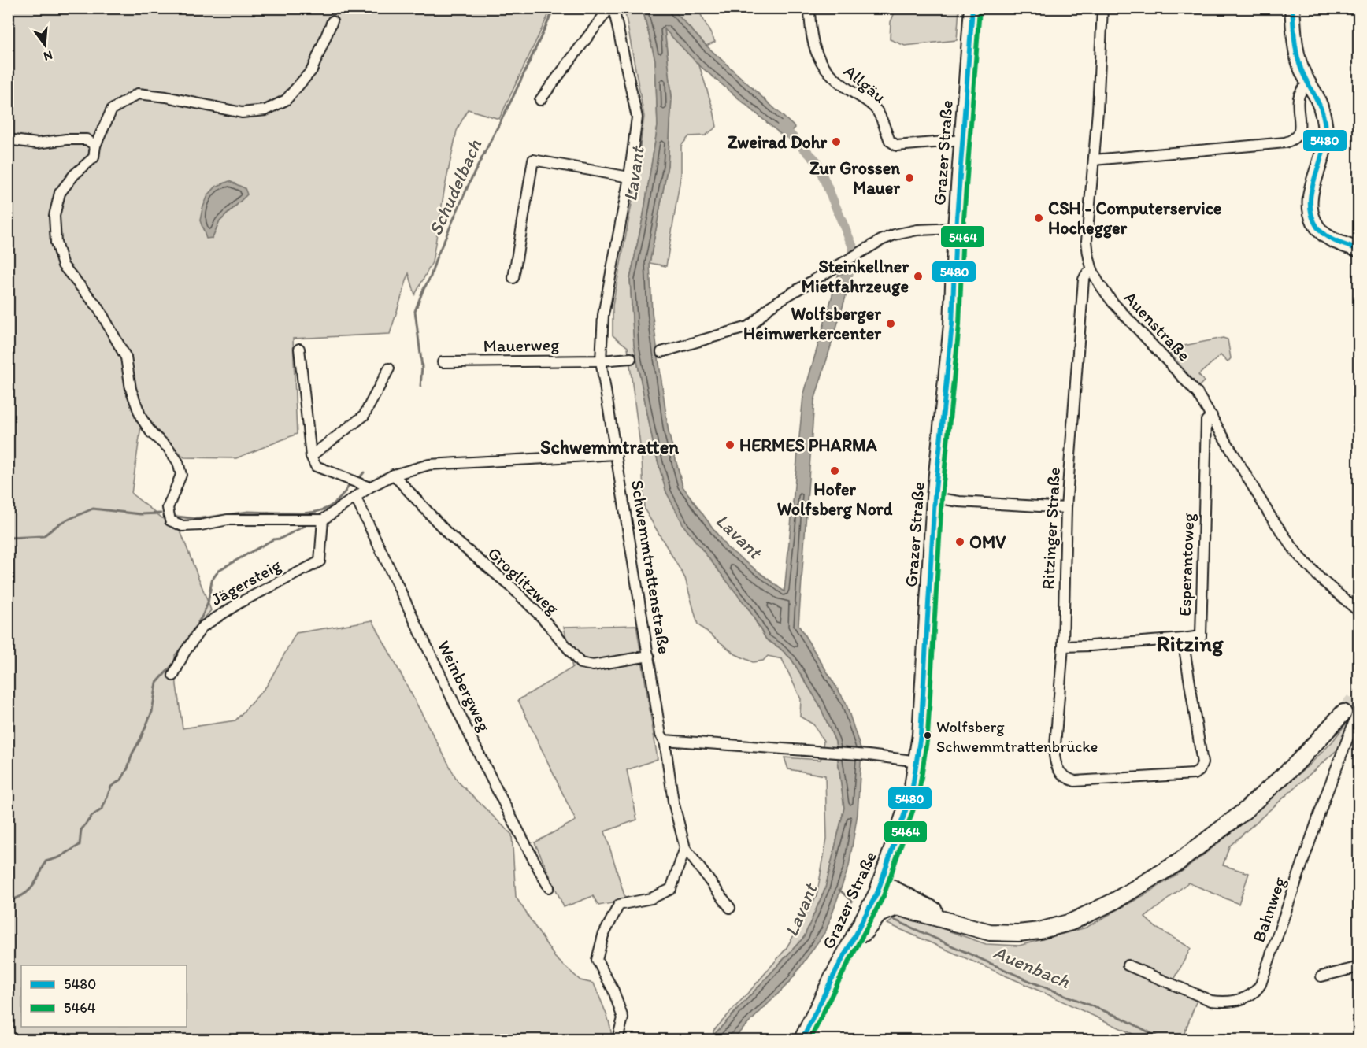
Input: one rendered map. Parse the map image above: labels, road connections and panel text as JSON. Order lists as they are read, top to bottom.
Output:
{
  "streets": {
    "main road": ["Grazer Straße"],
    "street": [
      "Allgäu",
      "Auenstraße",
      "Mauerweg",
      "Ritzinger Straße",
      "Esperantoweg",
      "Schwemmtrattenstraße",
      "Groglitzweg",
      "Jägersteig",
      "Weinbergweg",
      "Bahnweg"
    ]
  },
  "crossings": [
    ["Allgäu", "Grazer Straße"],
    ["Auenstraße", "Ritzinger Straße"],
    ["Auenstraße", "Esperantoweg"],
    ["Mauerweg", "Schwemmtrattenstraße"],
    ["Ritzinger Straße", "Esperantoweg"],
    ["Schwemmtrattenstraße", "Groglitzweg"]
  ],
  "districts": ["Schwemmtratten", "Ritzing"],
  "water": ["Lavant", "Schudelbach", "Auenbach"],
  "places": [
    "Zweirad Dohr",
    "Zur Grossen Mauer",
    "CSH - Computerservice Hochegger",
    "Steinkellner Mietfahrzeuge",
    "Wolfsberger Heimwerkercenter",
    "HERMES PHARMA",
    "Hofer Wolfsberg Nord",
    "OMV",
    "Wolfsberg Schwemmtrattenbrücke"
  ],
  "lines": ["transit line 5480", "transit line 5464"],
  "legend": ["5480", "5464"],
  "north": "bottom"
}
